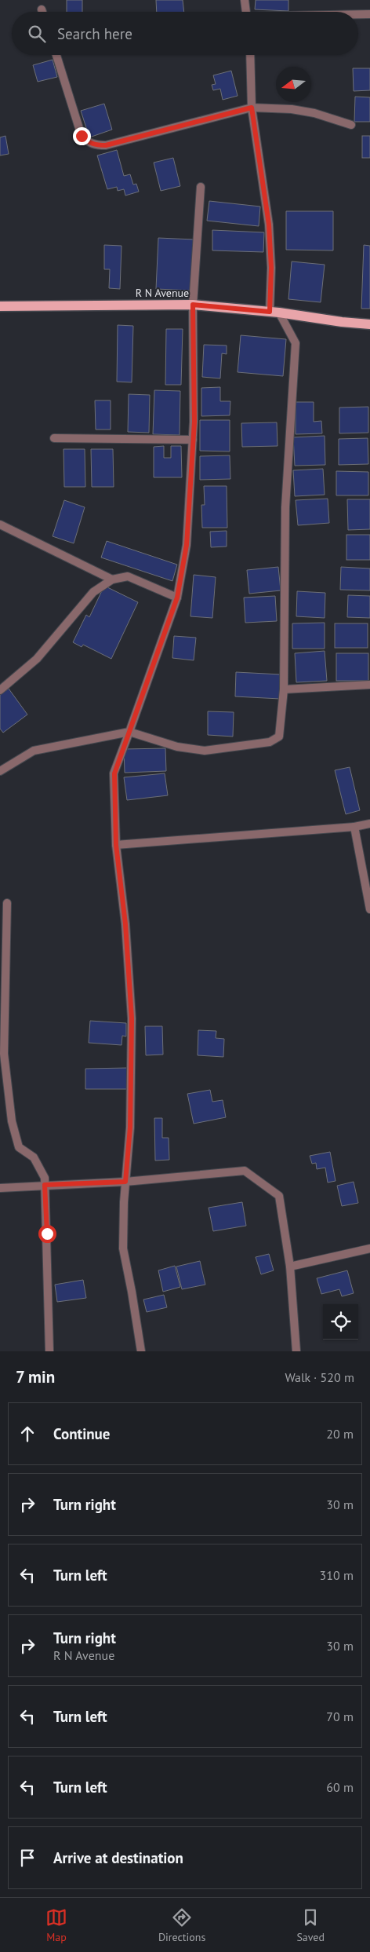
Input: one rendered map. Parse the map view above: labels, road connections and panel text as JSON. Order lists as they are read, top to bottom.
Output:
{
  "streets": {
    "main road": ["R N Avenue"]
  },
  "north": "left",
  "page": {
    "search": "Search here",
    "heading": ["7 min", "Walk · 520 m"],
    "list": [
      ["Continue", "20 m"],
      ["Turn right", "30 m"],
      ["Turn left", "310 m"],
      ["Turn right", "R N Avenue", "30 m"],
      ["Turn left", "70 m"],
      ["Turn left", "60 m"],
      "Arrive at destination"
    ],
    "nav": ["Map", "Directions", "Saved"]
  }
}
